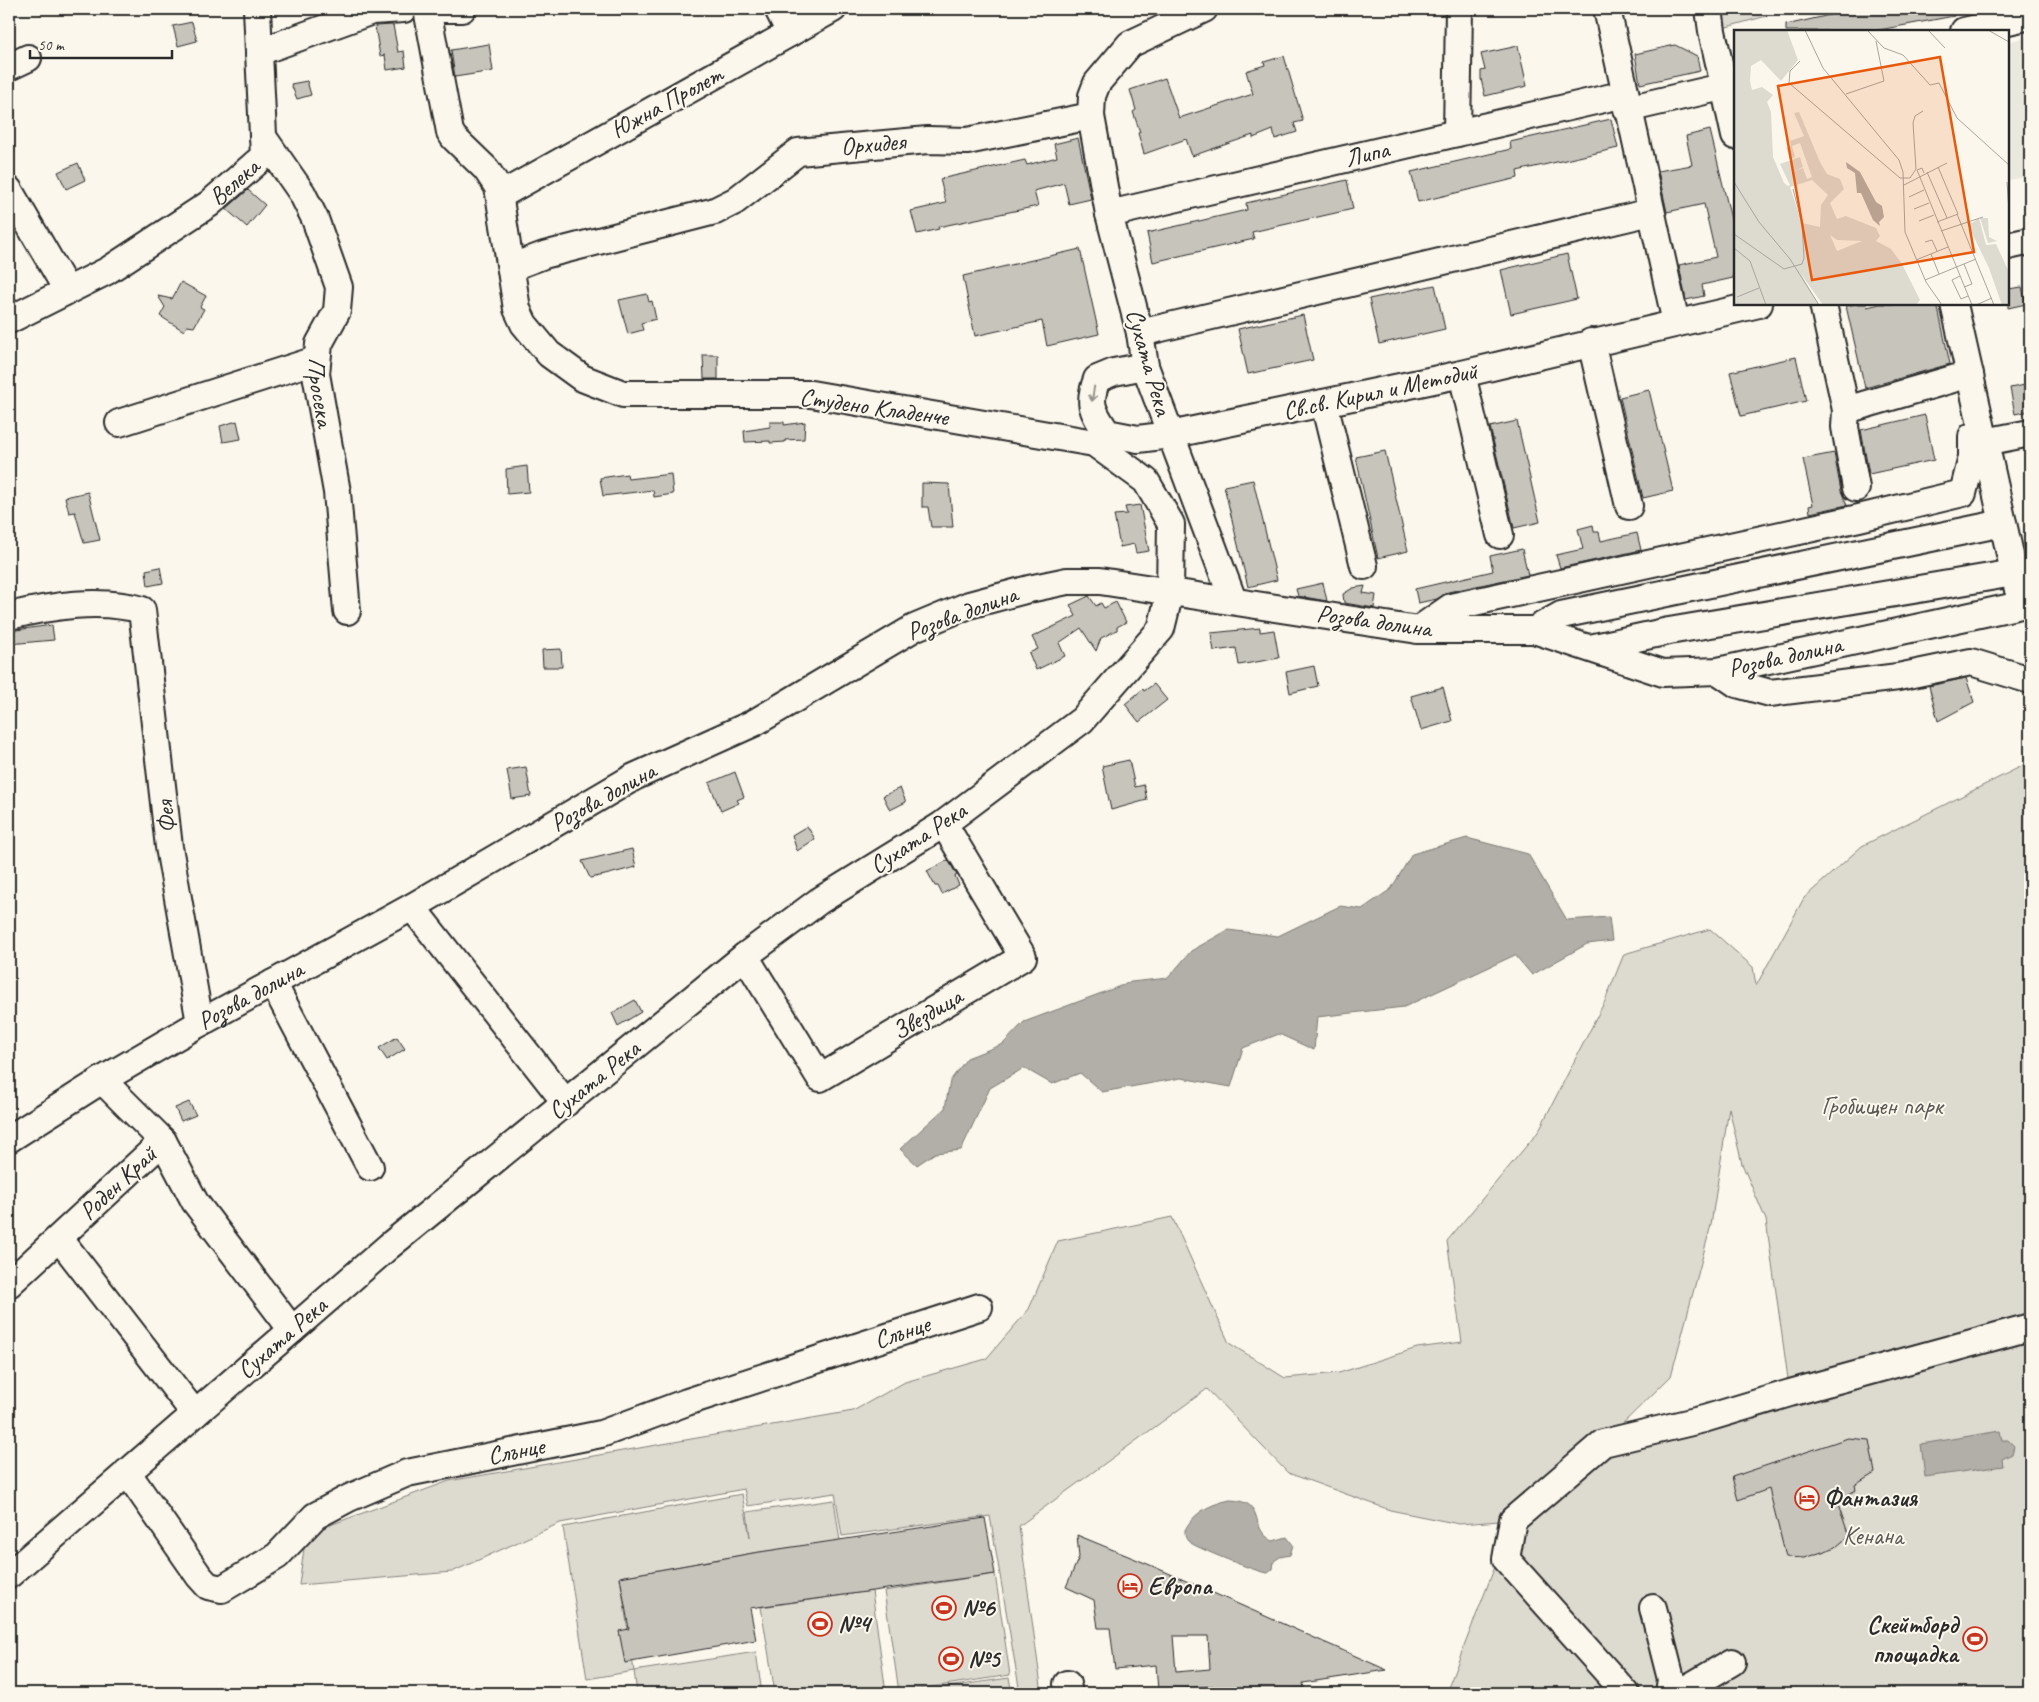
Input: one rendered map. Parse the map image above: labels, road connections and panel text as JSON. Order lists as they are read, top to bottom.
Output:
{
  "streets": {
    "street": [
      "Южна Пролет",
      "Орхидея",
      "Липа",
      "Велека",
      "Сухата Река",
      "Св.св. Кирил и Методий",
      "Просека",
      "Студено Кладенче",
      "Розова долина",
      "Фея",
      "Звездица",
      "Роден Край",
      "Слънце"
    ]
  },
  "crossings": [
    ["Южна Пролет", "Студено Кладенче"],
    ["Орхидея", "Сухата Река"],
    ["Орхидея", "Студено Кладенче"],
    ["Липа", "Сухата Река"],
    ["Велека", "Просека"],
    ["Сухата Река", "Св.св. Кирил и Методий"],
    ["Сухата Река", "Студено Кладенче"],
    ["Сухата Река", "Розова долина"],
    ["Сухата Река", "Звездица"],
    ["Сухата Река", "Слънце"],
    ["Св.св. Кирил и Методий", "Студено Кладенче"],
    ["Студено Кладенче", "Розова долина"],
    ["Розова долина", "Фея"],
    ["Розова долина", "Роден Край"]
  ],
  "parks": ["Гробищен парк", "Кенана"],
  "places": {
    "hotel": ["Фантазия", "Европа"],
    "sports": [
      "№6",
      "№4",
      "Скейтборд площадка",
      "№5"
    ]
  },
  "scale_bar": "50 m"
}
